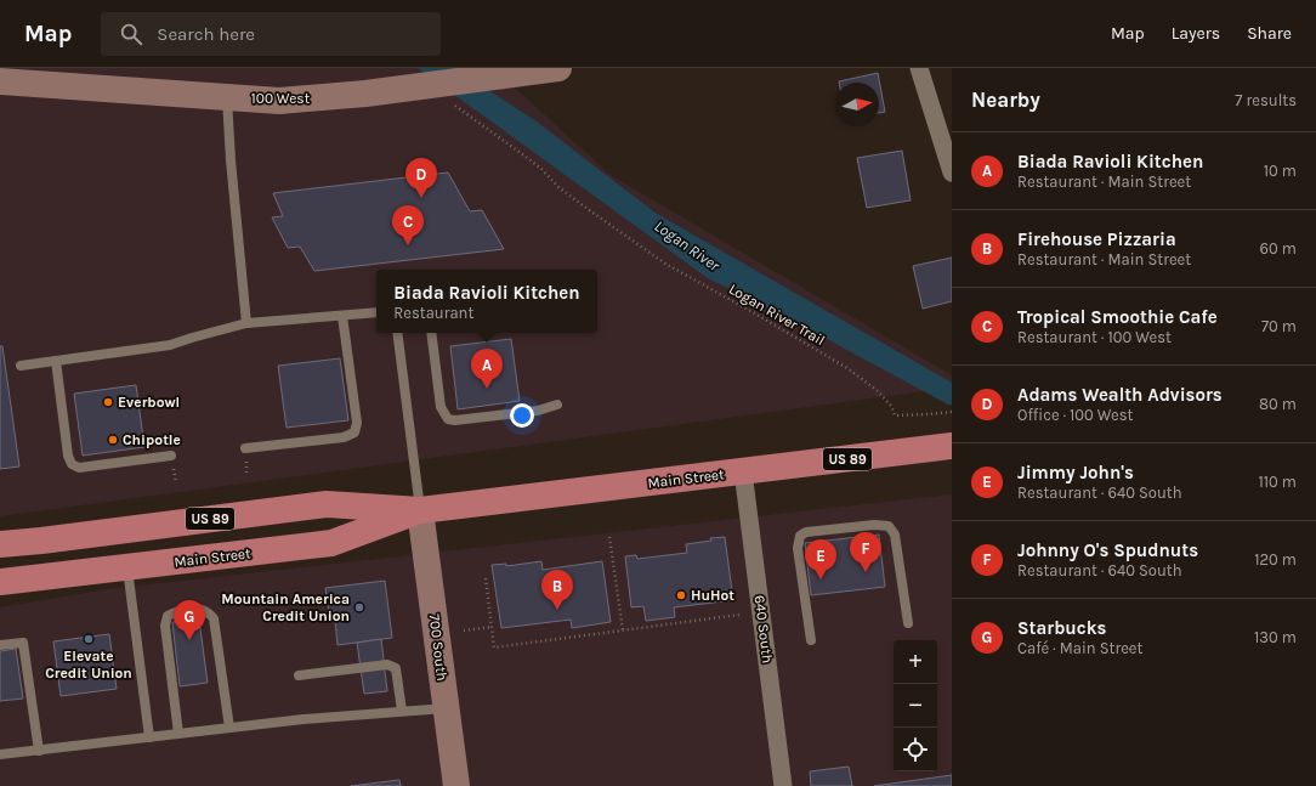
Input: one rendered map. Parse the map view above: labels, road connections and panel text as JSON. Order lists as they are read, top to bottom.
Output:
{
  "streets": {
    "highway": ["US 89", "Main Street"],
    "street": ["100 West", "640 South", "700 South"],
    "path": ["Logan River Trail"]
  },
  "crossings": [
    ["Main Street", "640 South"],
    ["Main Street", "700 South"]
  ],
  "water": ["Logan River"],
  "places": [
    "Everbowl",
    "Chipotle",
    "HuHot",
    "Mountain America Credit Union",
    "Elevate Credit Union"
  ],
  "north": "right",
  "page": {
    "header": "Map",
    "search": "Search here",
    "nav": ["Map", "Layers", "Share"],
    "heading": ["Nearby", "7 results"],
    "list": [
      {
        "mark": "A",
        "name": "Biada Ravioli Kitchen",
        "note": "Restaurant · Main Street",
        "value": "10 m"
      },
      {
        "mark": "B",
        "name": "Firehouse Pizzaria",
        "note": "Restaurant · Main Street",
        "value": "60 m"
      },
      {
        "mark": "C",
        "name": "Tropical Smoothie Cafe",
        "note": "Restaurant · 100 West",
        "value": "70 m"
      },
      {
        "mark": "D",
        "name": "Adams Wealth Advisors",
        "note": "Office · 100 West",
        "value": "80 m"
      },
      {
        "mark": "E",
        "name": "Jimmy John's",
        "note": "Restaurant · 640 South",
        "value": "110 m"
      },
      {
        "mark": "F",
        "name": "Johnny O's Spudnuts",
        "note": "Restaurant · 640 South",
        "value": "120 m"
      },
      {
        "mark": "G",
        "name": "Starbucks",
        "note": "Café · Main Street",
        "value": "130 m"
      }
    ],
    "pins": [
      "D",
      "C",
      "A",
      "F",
      "E",
      "B",
      "G"
    ],
    "popup": ["Biada Ravioli Kitchen", "Restaurant"],
    "map_buttons": ["+", "−"]
  }
}
